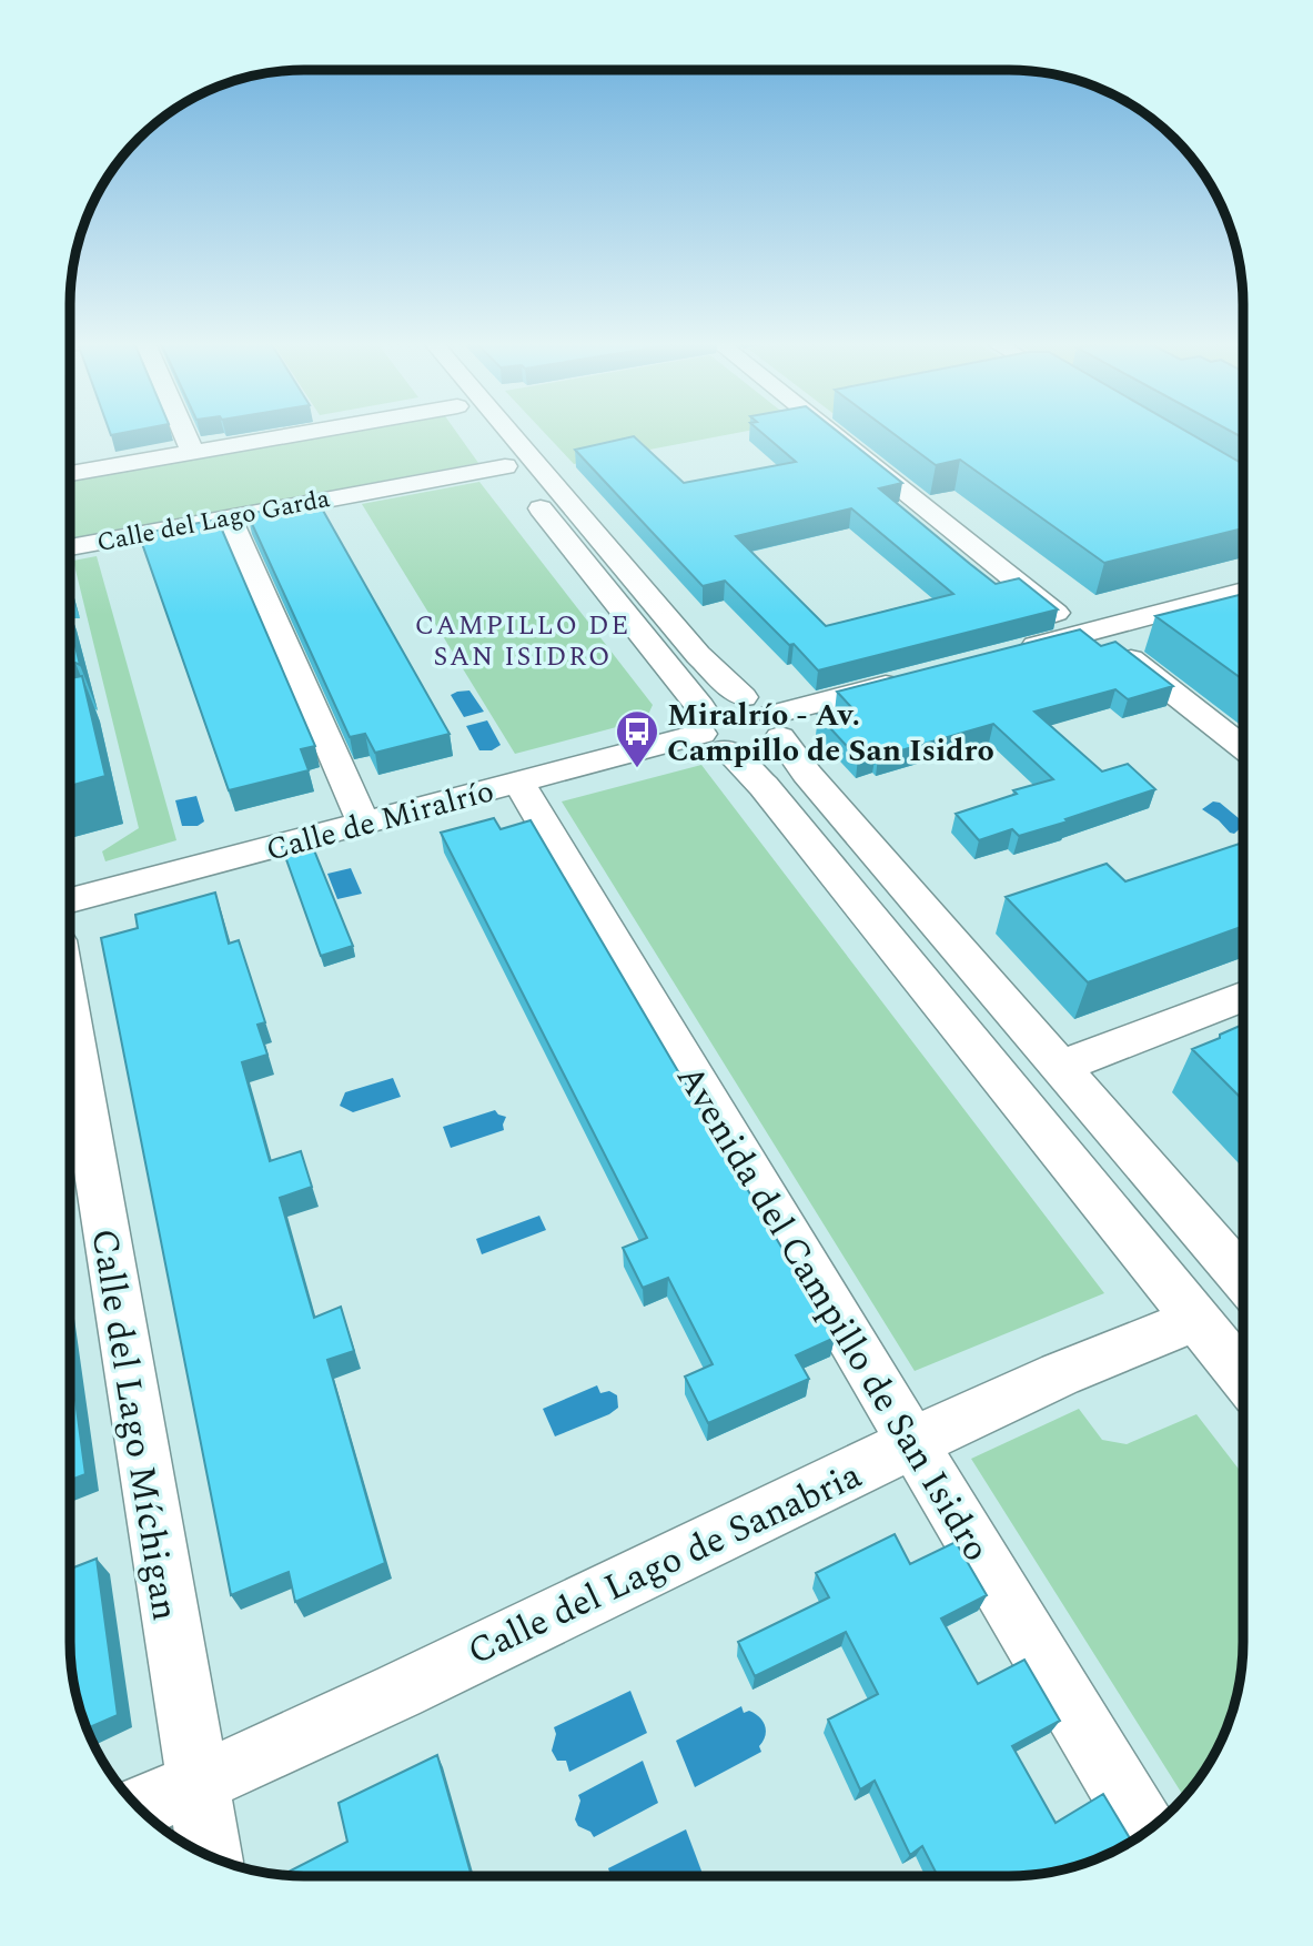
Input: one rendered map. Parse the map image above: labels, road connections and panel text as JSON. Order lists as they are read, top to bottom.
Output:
{
  "streets": {
    "street": [
      "Calle del Lago Garda",
      "Calle de Miralrío",
      "Avenida del Campillo de San Isidro",
      "Calle del Lago Míchigan",
      "Calle del Lago de Sanabria"
    ]
  },
  "crossings": [
    ["Calle de Miralrío", "Avenida del Campillo de San Isidro"],
    ["Avenida del Campillo de San Isidro", "Calle del Lago de Sanabria"],
    ["Calle del Lago Míchigan", "Calle del Lago de Sanabria"]
  ],
  "districts": ["CAMPILLO DE SAN ISIDRO"],
  "places": {
    "bus stop": ["Miralrío - Av. Campillo de San Isidro"]
  }
}
